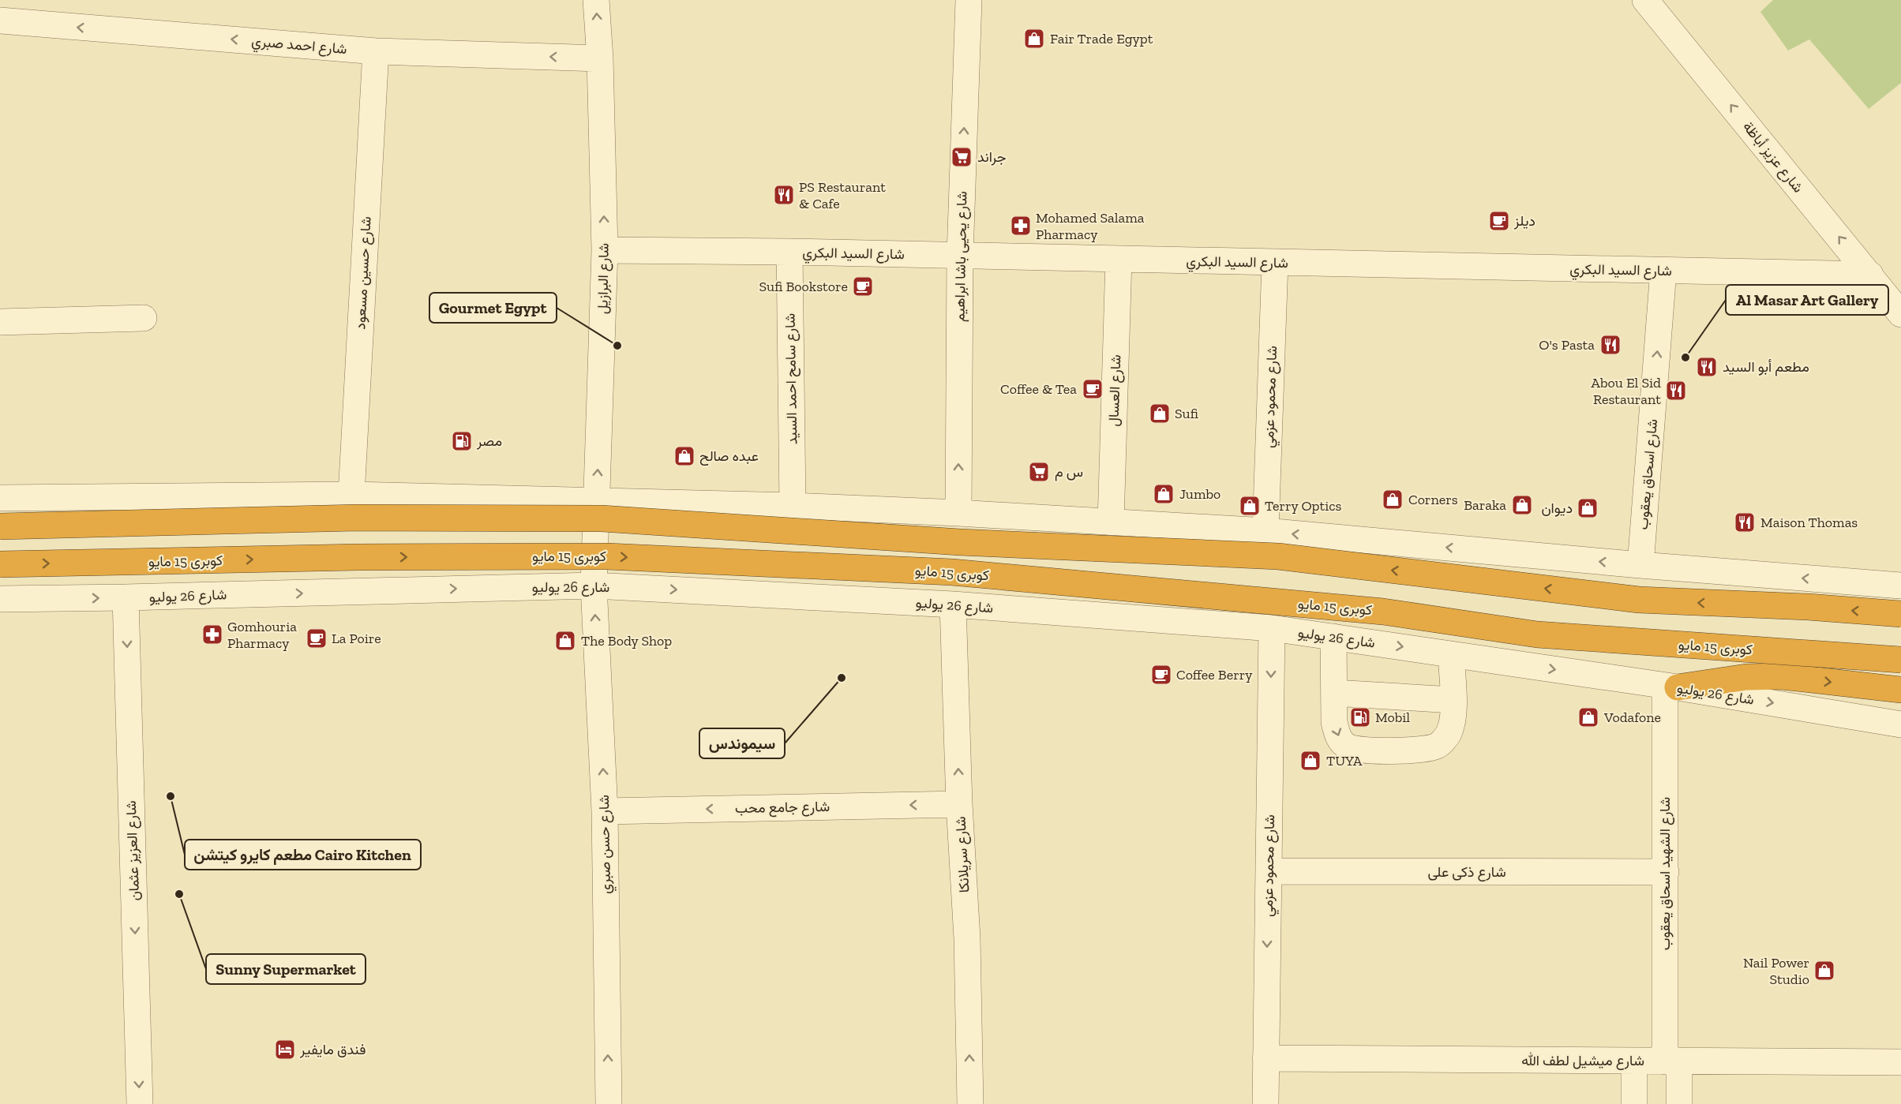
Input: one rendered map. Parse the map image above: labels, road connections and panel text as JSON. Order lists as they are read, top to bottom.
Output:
{
  "streets": {
    "highway": ["كوبرى 15 مايو"],
    "street": [
      "شارع احمد صبري",
      "شارع عزيز أباظة",
      "شارع السيد البكري",
      "شارع يحيى باشا ابراهيم",
      "شارع حسين مسعود",
      "شارع البرازيل",
      "شارع سامح احمد السيد",
      "شارع العسال",
      "شارع محمود عزمي",
      "شارع اسحاق يعقوب",
      "شارع 26 يوليو",
      "شارع جامع محب",
      "شارع حسن صبري",
      "شارع العزيز عثمان",
      "شارع سريلانكا",
      "شارع ذكى على",
      "شارع الشهيد اسحاق يعقوب",
      "شارع ميشيل لطف الله"
    ]
  },
  "crossings": [
    ["شارع احمد صبري", "شارع حسين مسعود"],
    ["شارع احمد صبري", "شارع البرازيل"],
    ["شارع عزيز أباظة", "شارع السيد البكري"],
    ["شارع السيد البكري", "شارع يحيى باشا ابراهيم"],
    ["شارع السيد البكري", "شارع البرازيل"],
    ["شارع السيد البكري", "شارع سامح احمد السيد"],
    ["شارع السيد البكري", "شارع العسال"],
    ["شارع السيد البكري", "شارع محمود عزمي"],
    ["شارع السيد البكري", "شارع اسحاق يعقوب"],
    ["شارع البرازيل", "شارع 26 يوليو"],
    ["شارع البرازيل", "شارع حسن صبري"],
    ["شارع محمود عزمي", "شارع 26 يوليو"],
    ["شارع محمود عزمي", "شارع ذكى على"],
    ["شارع محمود عزمي", "شارع ميشيل لطف الله"],
    ["شارع 26 يوليو", "شارع حسن صبري"],
    ["شارع 26 يوليو", "شارع العزيز عثمان"],
    ["شارع 26 يوليو", "شارع سريلانكا"],
    ["شارع 26 يوليو", "شارع الشهيد اسحاق يعقوب"],
    ["شارع جامع محب", "شارع حسن صبري"],
    ["شارع جامع محب", "شارع سريلانكا"],
    ["شارع ذكى على", "شارع الشهيد اسحاق يعقوب"],
    ["شارع الشهيد اسحاق يعقوب", "شارع ميشيل لطف الله"]
  ],
  "one_way": [
    "شارع احمد صبري",
    "شارع عزيز أباظة",
    "شارع يحيى باشا ابراهيم",
    "شارع البرازيل",
    "شارع محمود عزمي",
    "شارع اسحاق يعقوب",
    "شارع جامع محب",
    "شارع حسن صبري",
    "شارع العزيز عثمان",
    "شارع سريلانكا"
  ],
  "places": {
    "shop": [
      "Fair Trade Egypt",
      "Sufi",
      "عبده صالح",
      "Jumbo",
      "Corners",
      "Baraka",
      "Terry Optics",
      "ديوان",
      "The Body Shop",
      "Vodafone",
      "TUYA",
      "Nail Power Studio"
    ],
    "supermarket": ["جراند", "س م"],
    "restaurant": [
      "PS Restaurant & Cafe",
      "O's Pasta",
      "مطعم أبو السيد",
      "Abou El Sid Restaurant",
      "Maison Thomas"
    ],
    "cafe": [
      "ديلز",
      "Sufi Bookstore",
      "Coffee & Tea",
      "La Poire",
      "Coffee Berry"
    ],
    "pharmacy": ["Mohamed Salama Pharmacy", "Gomhouria Pharmacy"],
    "other": [
      "Gourmet Egypt",
      "Al Masar Art Gallery",
      "سيموندس",
      "مطعم كايرو كيتشن Cairo Kitchen",
      "Sunny Supermarket"
    ],
    "fuel station": ["مصر", "Mobil"],
    "hotel": ["فندق مايفير"]
  }
}
